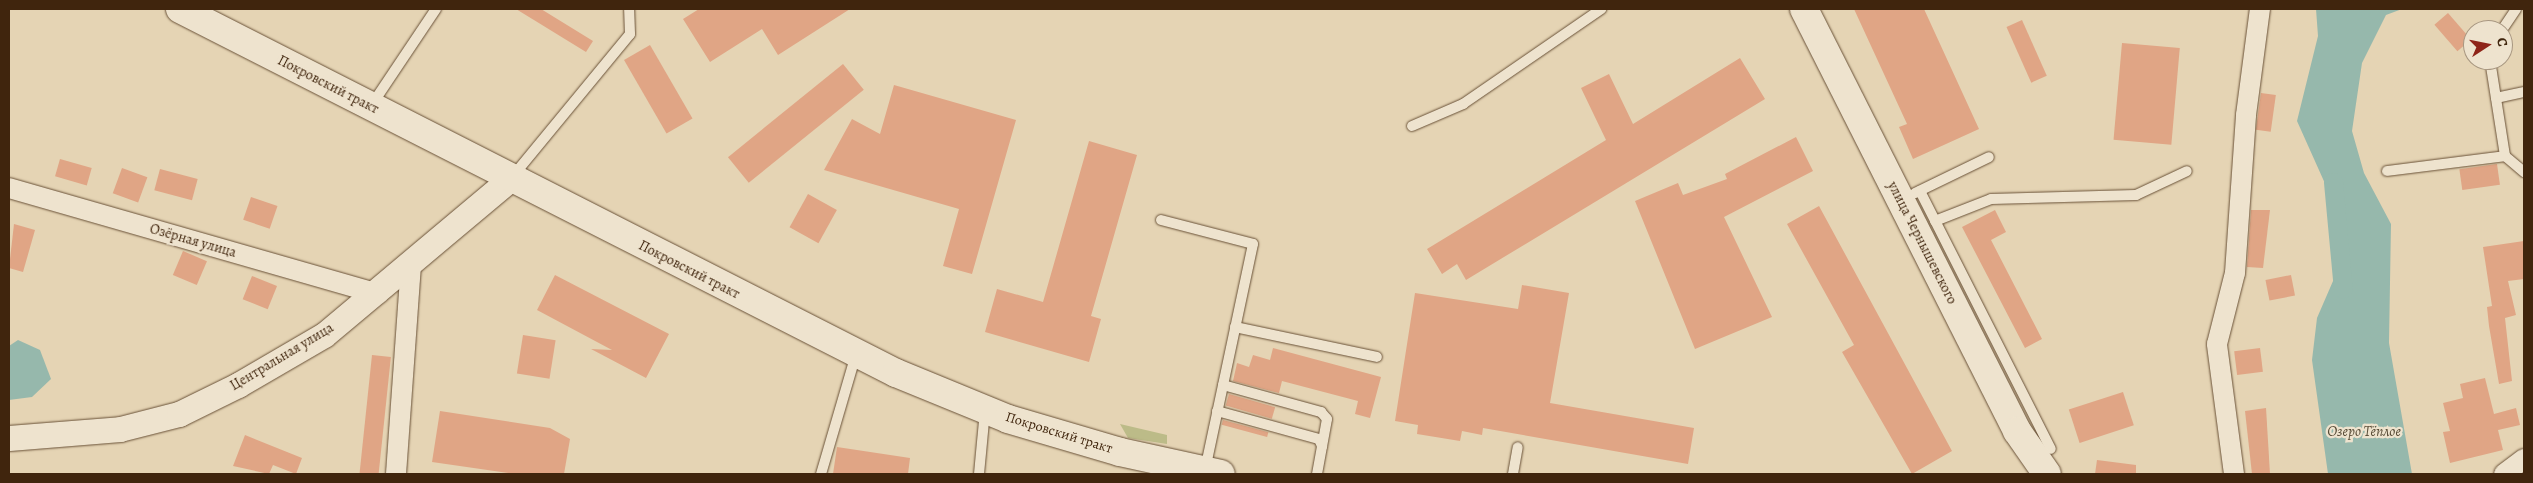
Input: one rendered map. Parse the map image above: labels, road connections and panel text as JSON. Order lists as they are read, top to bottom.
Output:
{
  "streets": {
    "main road": ["Покровский тракт", "улица Чернышевского"],
    "street": ["Озёрная улица", "Центральная улица"]
  },
  "crossings": [
    ["Покровский тракт", "Центральная улица"],
    ["Озёрная улица", "Центральная улица"]
  ],
  "water": ["Озеро Тёплое"],
  "north": "right"
}
